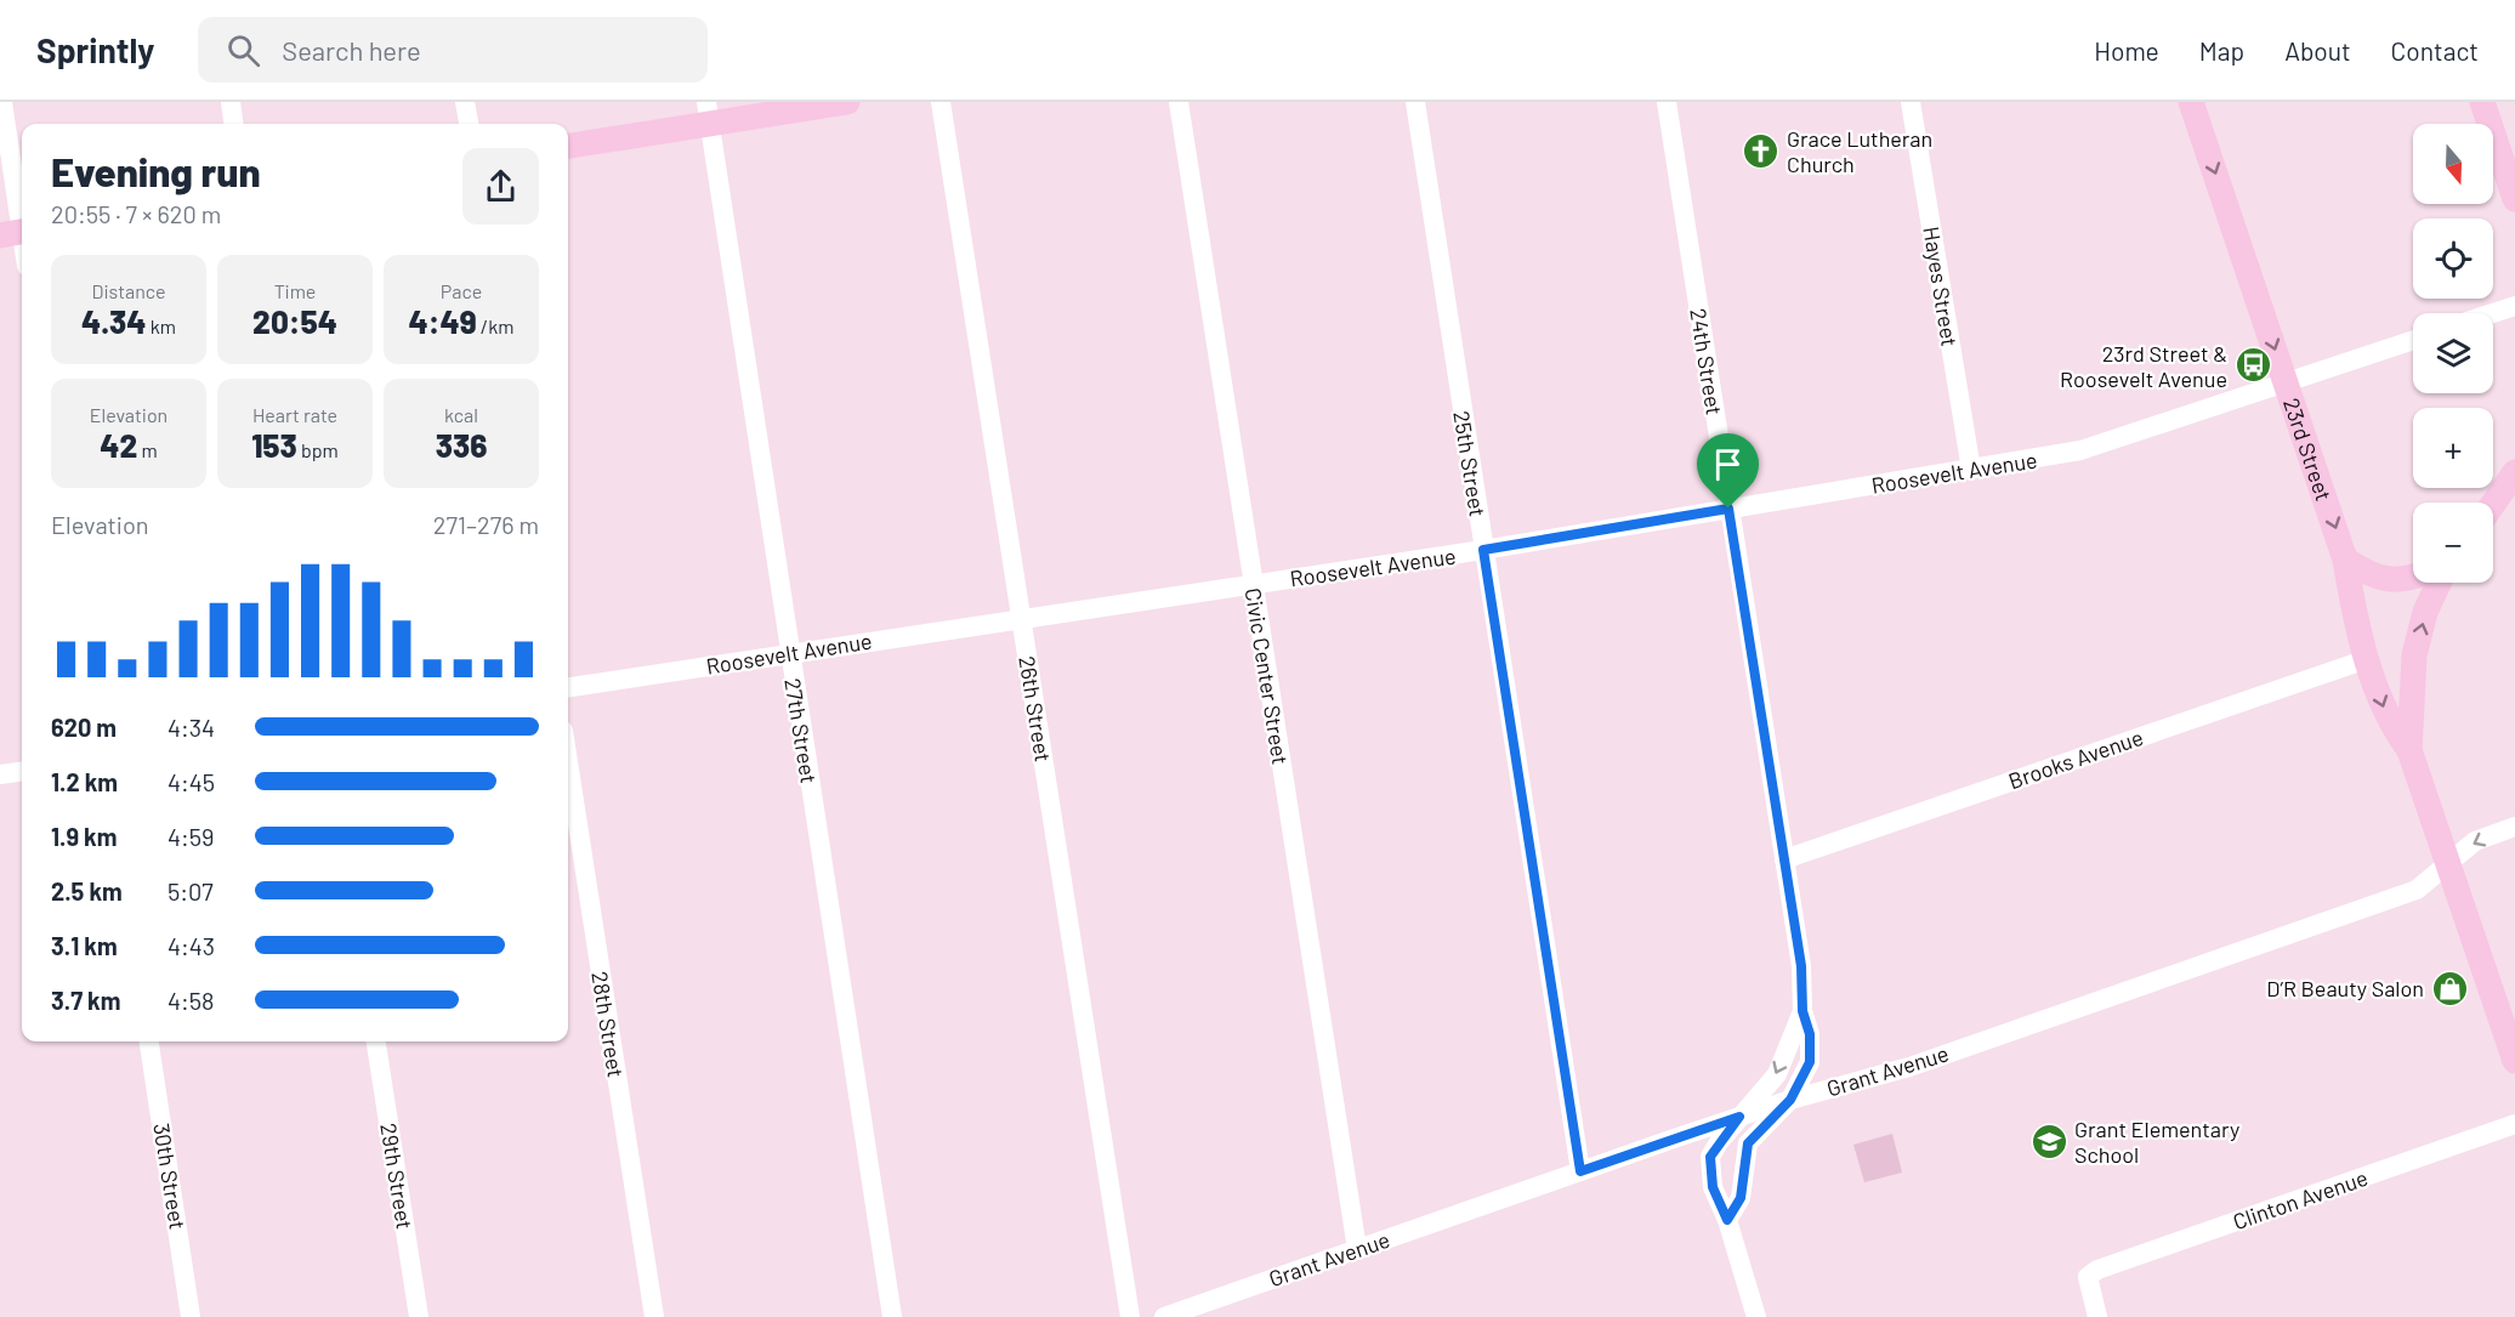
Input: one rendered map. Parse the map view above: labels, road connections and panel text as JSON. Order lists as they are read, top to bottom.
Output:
{
  "streets": {
    "main road": ["23rd Street"],
    "street": [
      "Hayes Street",
      "24th Street",
      "25th Street",
      "Roosevelt Avenue",
      "Civic Center Street",
      "26th Street",
      "27th Street",
      "Brooks Avenue",
      "28th Street",
      "Grant Avenue",
      "30th Street",
      "29th Street",
      "Clinton Avenue"
    ]
  },
  "crossings": [
    ["Hayes Street", "Roosevelt Avenue"],
    ["24th Street", "Roosevelt Avenue"],
    ["24th Street", "Brooks Avenue"],
    ["24th Street", "Grant Avenue"],
    ["23rd Street", "Roosevelt Avenue"],
    ["23rd Street", "Brooks Avenue"],
    ["23rd Street", "Grant Avenue"],
    ["25th Street", "Roosevelt Avenue"],
    ["25th Street", "Grant Avenue"],
    ["Roosevelt Avenue", "Civic Center Street"],
    ["Roosevelt Avenue", "26th Street"],
    ["Roosevelt Avenue", "27th Street"],
    ["Civic Center Street", "Grant Avenue"]
  ],
  "places": {
    "church": ["Grace Lutheran Church"],
    "bus stop": ["23rd Street & Roosevelt Avenue"],
    "shop": ["D’R Beauty Salon"],
    "school or university": ["Grant Elementary School"]
  },
  "north": "bottom",
  "page": {
    "header": "Sprintly",
    "search": "Search here",
    "nav": [
      "Home",
      "Map",
      "About",
      "Contact"
    ],
    "map_buttons": ["+", "−"],
    "heading": ["Evening run", "20:55 · 7 × 620 m"],
    "stats": [
      ["Distance", "4.34 km"],
      ["Time", "20:54"],
      ["Pace", "4:49 /km"],
      ["Elevation", "42 m"],
      ["Heart rate", "153 bpm"],
      ["kcal", "336"]
    ],
    "chart": ["Elevation", "271–276 m"],
    "list": [
      {
        "name": "620 m",
        "note": "4:34"
      },
      {
        "name": "1.2 km",
        "note": "4:45"
      },
      {
        "name": "1.9 km",
        "note": "4:59"
      },
      {
        "name": "2.5 km",
        "note": "5:07"
      },
      {
        "name": "3.1 km",
        "note": "4:43"
      },
      {
        "name": "3.7 km",
        "note": "4:58"
      }
    ]
  }
}
